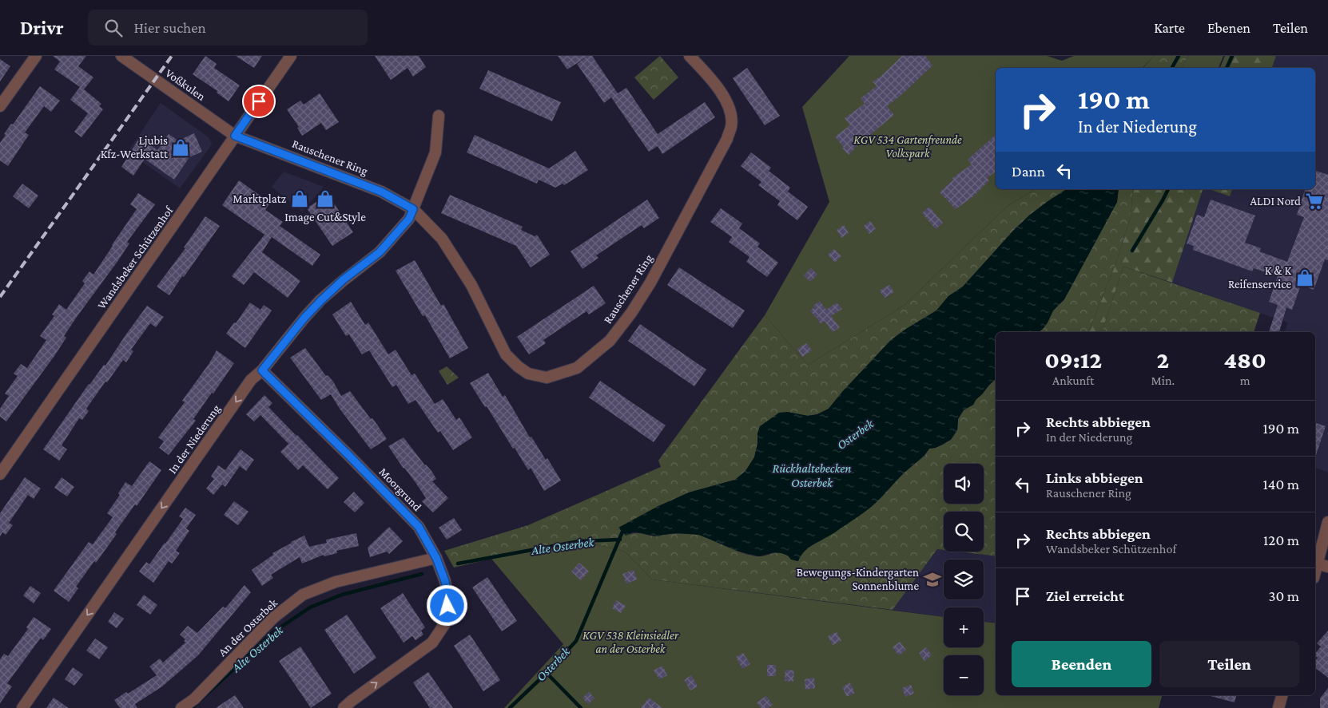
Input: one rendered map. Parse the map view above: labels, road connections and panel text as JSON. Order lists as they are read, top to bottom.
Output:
{
  "streets": {
    "street": [
      "Voßkulen",
      "Rauschener Ring",
      "Wandsbeker Schützenhof",
      "In der Niederung",
      "Moorgrund",
      "An der Osterbek"
    ]
  },
  "crossings": [
    ["Voßkulen", "Rauschener Ring"],
    ["Voßkulen", "Wandsbeker Schützenhof"],
    ["Rauschener Ring", "Wandsbeker Schützenhof"],
    ["Rauschener Ring", "In der Niederung"],
    ["In der Niederung", "Moorgrund"],
    ["Moorgrund", "An der Osterbek"]
  ],
  "one_way": ["In der Niederung", "Moorgrund"],
  "water": ["Osterbek", "Rückhaltebecken Osterbek", "Alte Osterbek"],
  "parks": ["KGV 534 Gartenfreunde Volkspark", "KGV 538 Kleinsiedler an der Osterbek"],
  "places": {
    "shop": [
      "Ljubis Kfz-Werkstatt",
      "Marktplatz",
      "Image Cut&Style",
      "K & K Reifenservice"
    ],
    "supermarket": ["ALDI Nord"],
    "school or university": ["Bewegungs-Kindergarten Sonnenblume"]
  },
  "page": {
    "header": "Drivr",
    "search": "Hier suchen",
    "nav": ["Karte", "Ebenen", "Teilen"],
    "turn": ["190 m", "In der Niederung"],
    "then": "Dann",
    "eta": [
      "09:12",
      "Ankunft",
      "2",
      "Min.",
      "480",
      "m"
    ],
    "list": [
      {
        "name": "Rechts abbiegen",
        "note": "In der Niederung",
        "value": "190 m"
      },
      {
        "name": "Links abbiegen",
        "note": "Rauschener Ring",
        "value": "140 m"
      },
      {
        "name": "Rechts abbiegen",
        "note": "Wandsbeker Schützenhof",
        "value": "120 m"
      },
      {
        "name": "Ziel erreicht",
        "value": "30 m"
      }
    ],
    "map_buttons": ["+", "−"],
    "buttons": ["Beenden", "Teilen"]
  }
}
